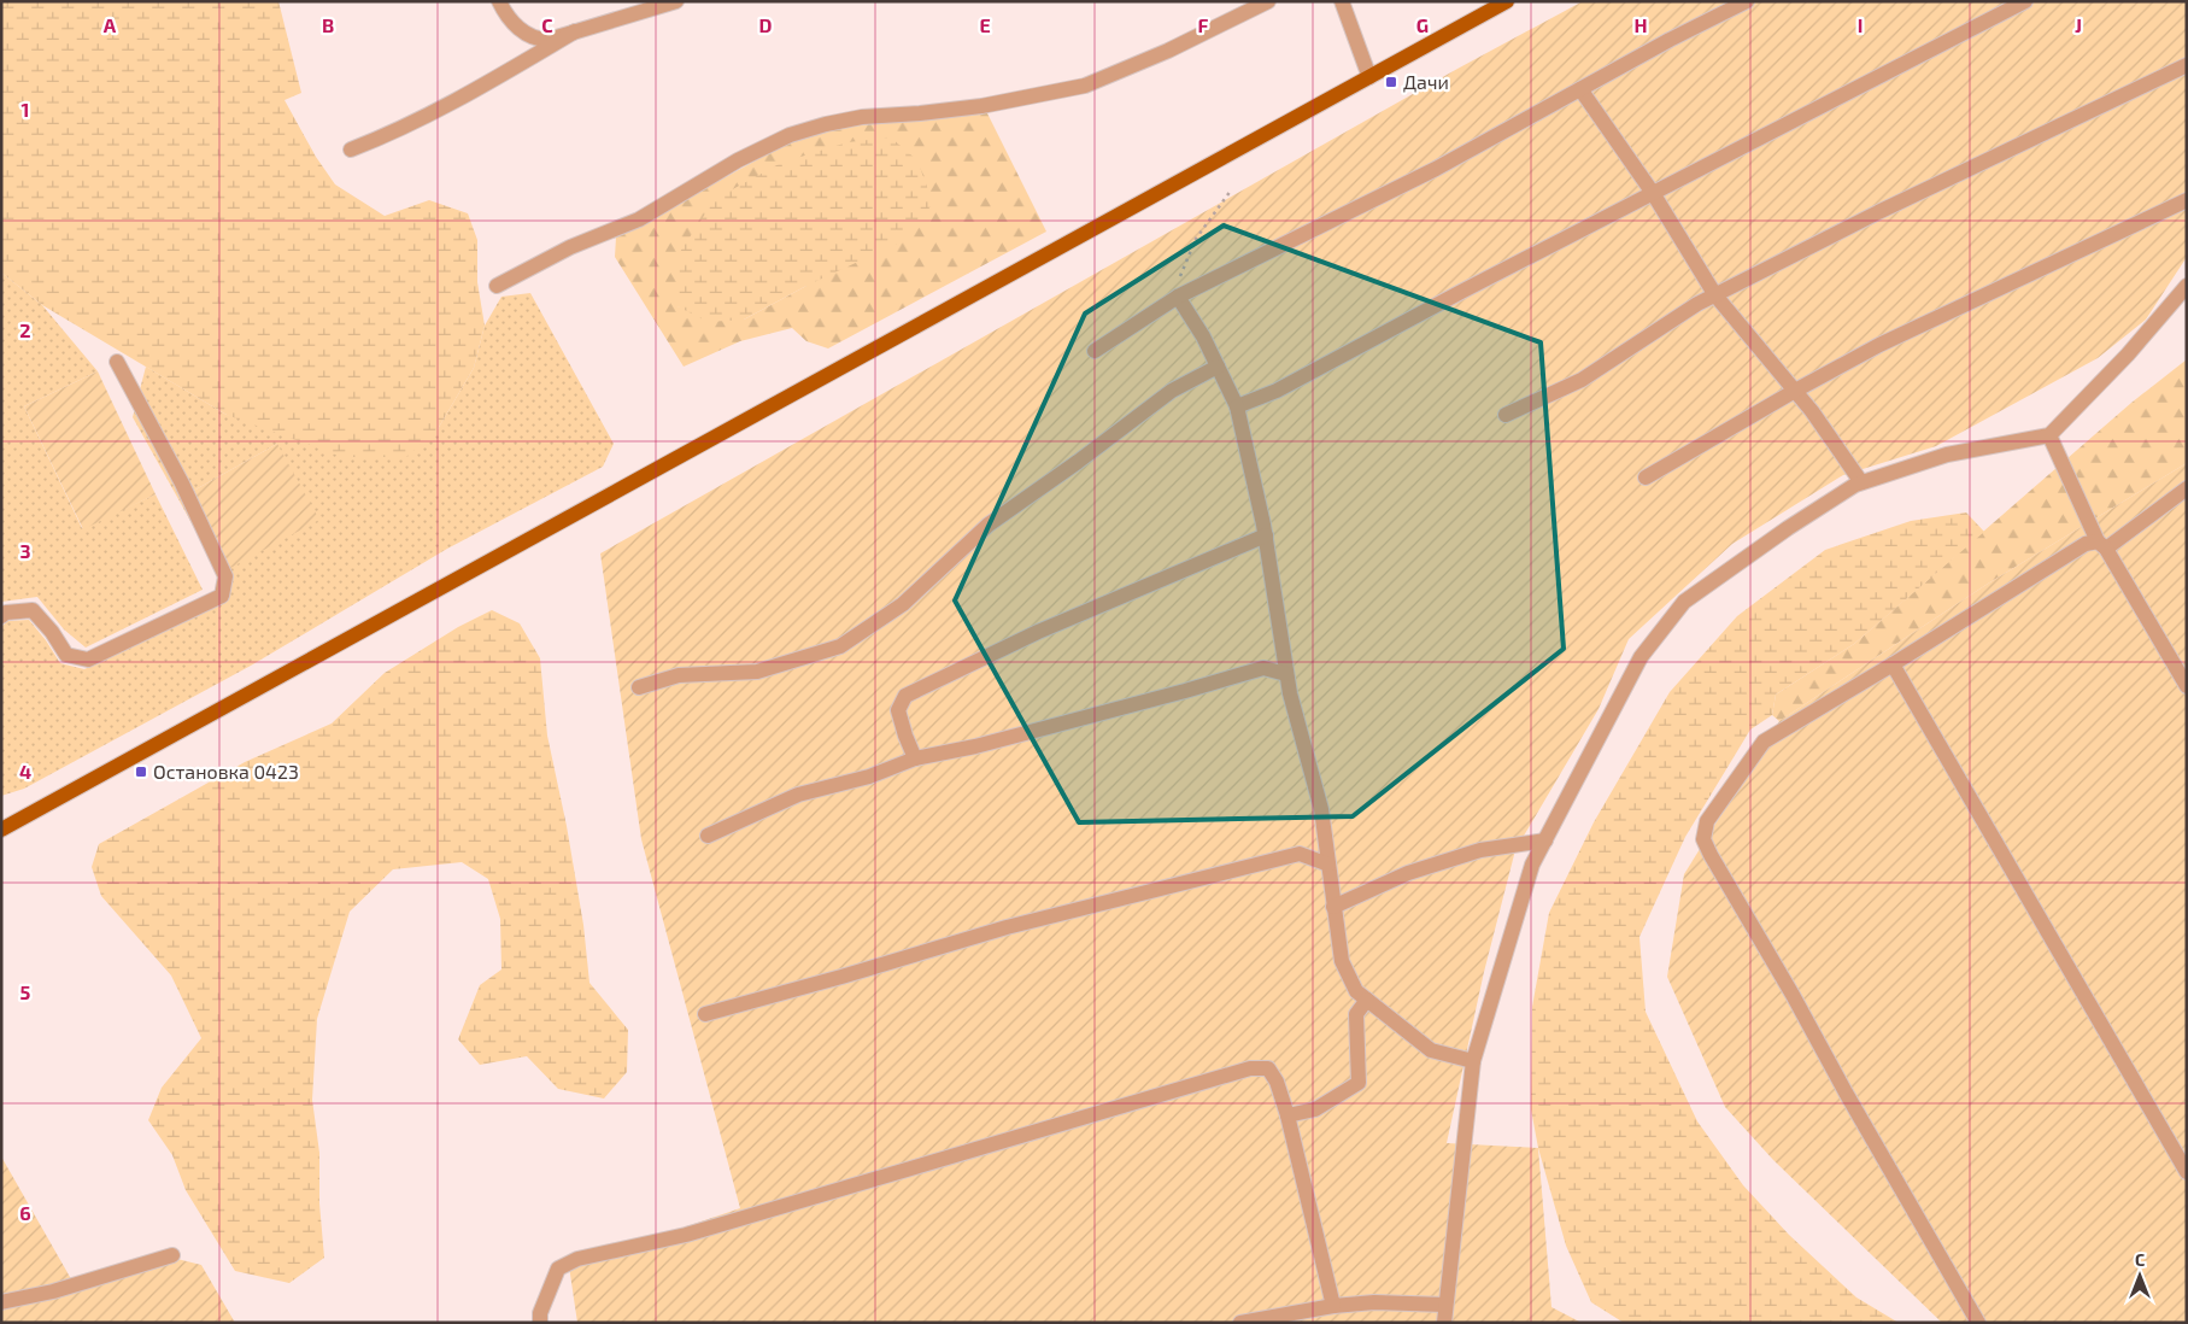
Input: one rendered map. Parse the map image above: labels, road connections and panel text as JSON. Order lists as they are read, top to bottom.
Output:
{
  "places": {
    "transit": ["Дачи", "Остановка 0423"]
  },
  "north": "top",
  "grid": {
    "columns": [
      "A",
      "B",
      "C",
      "D",
      "E",
      "F",
      "G",
      "H",
      "I",
      "J"
    ],
    "rows": [
      "1",
      "2",
      "3",
      "4",
      "5",
      "6"
    ]
  }
}
